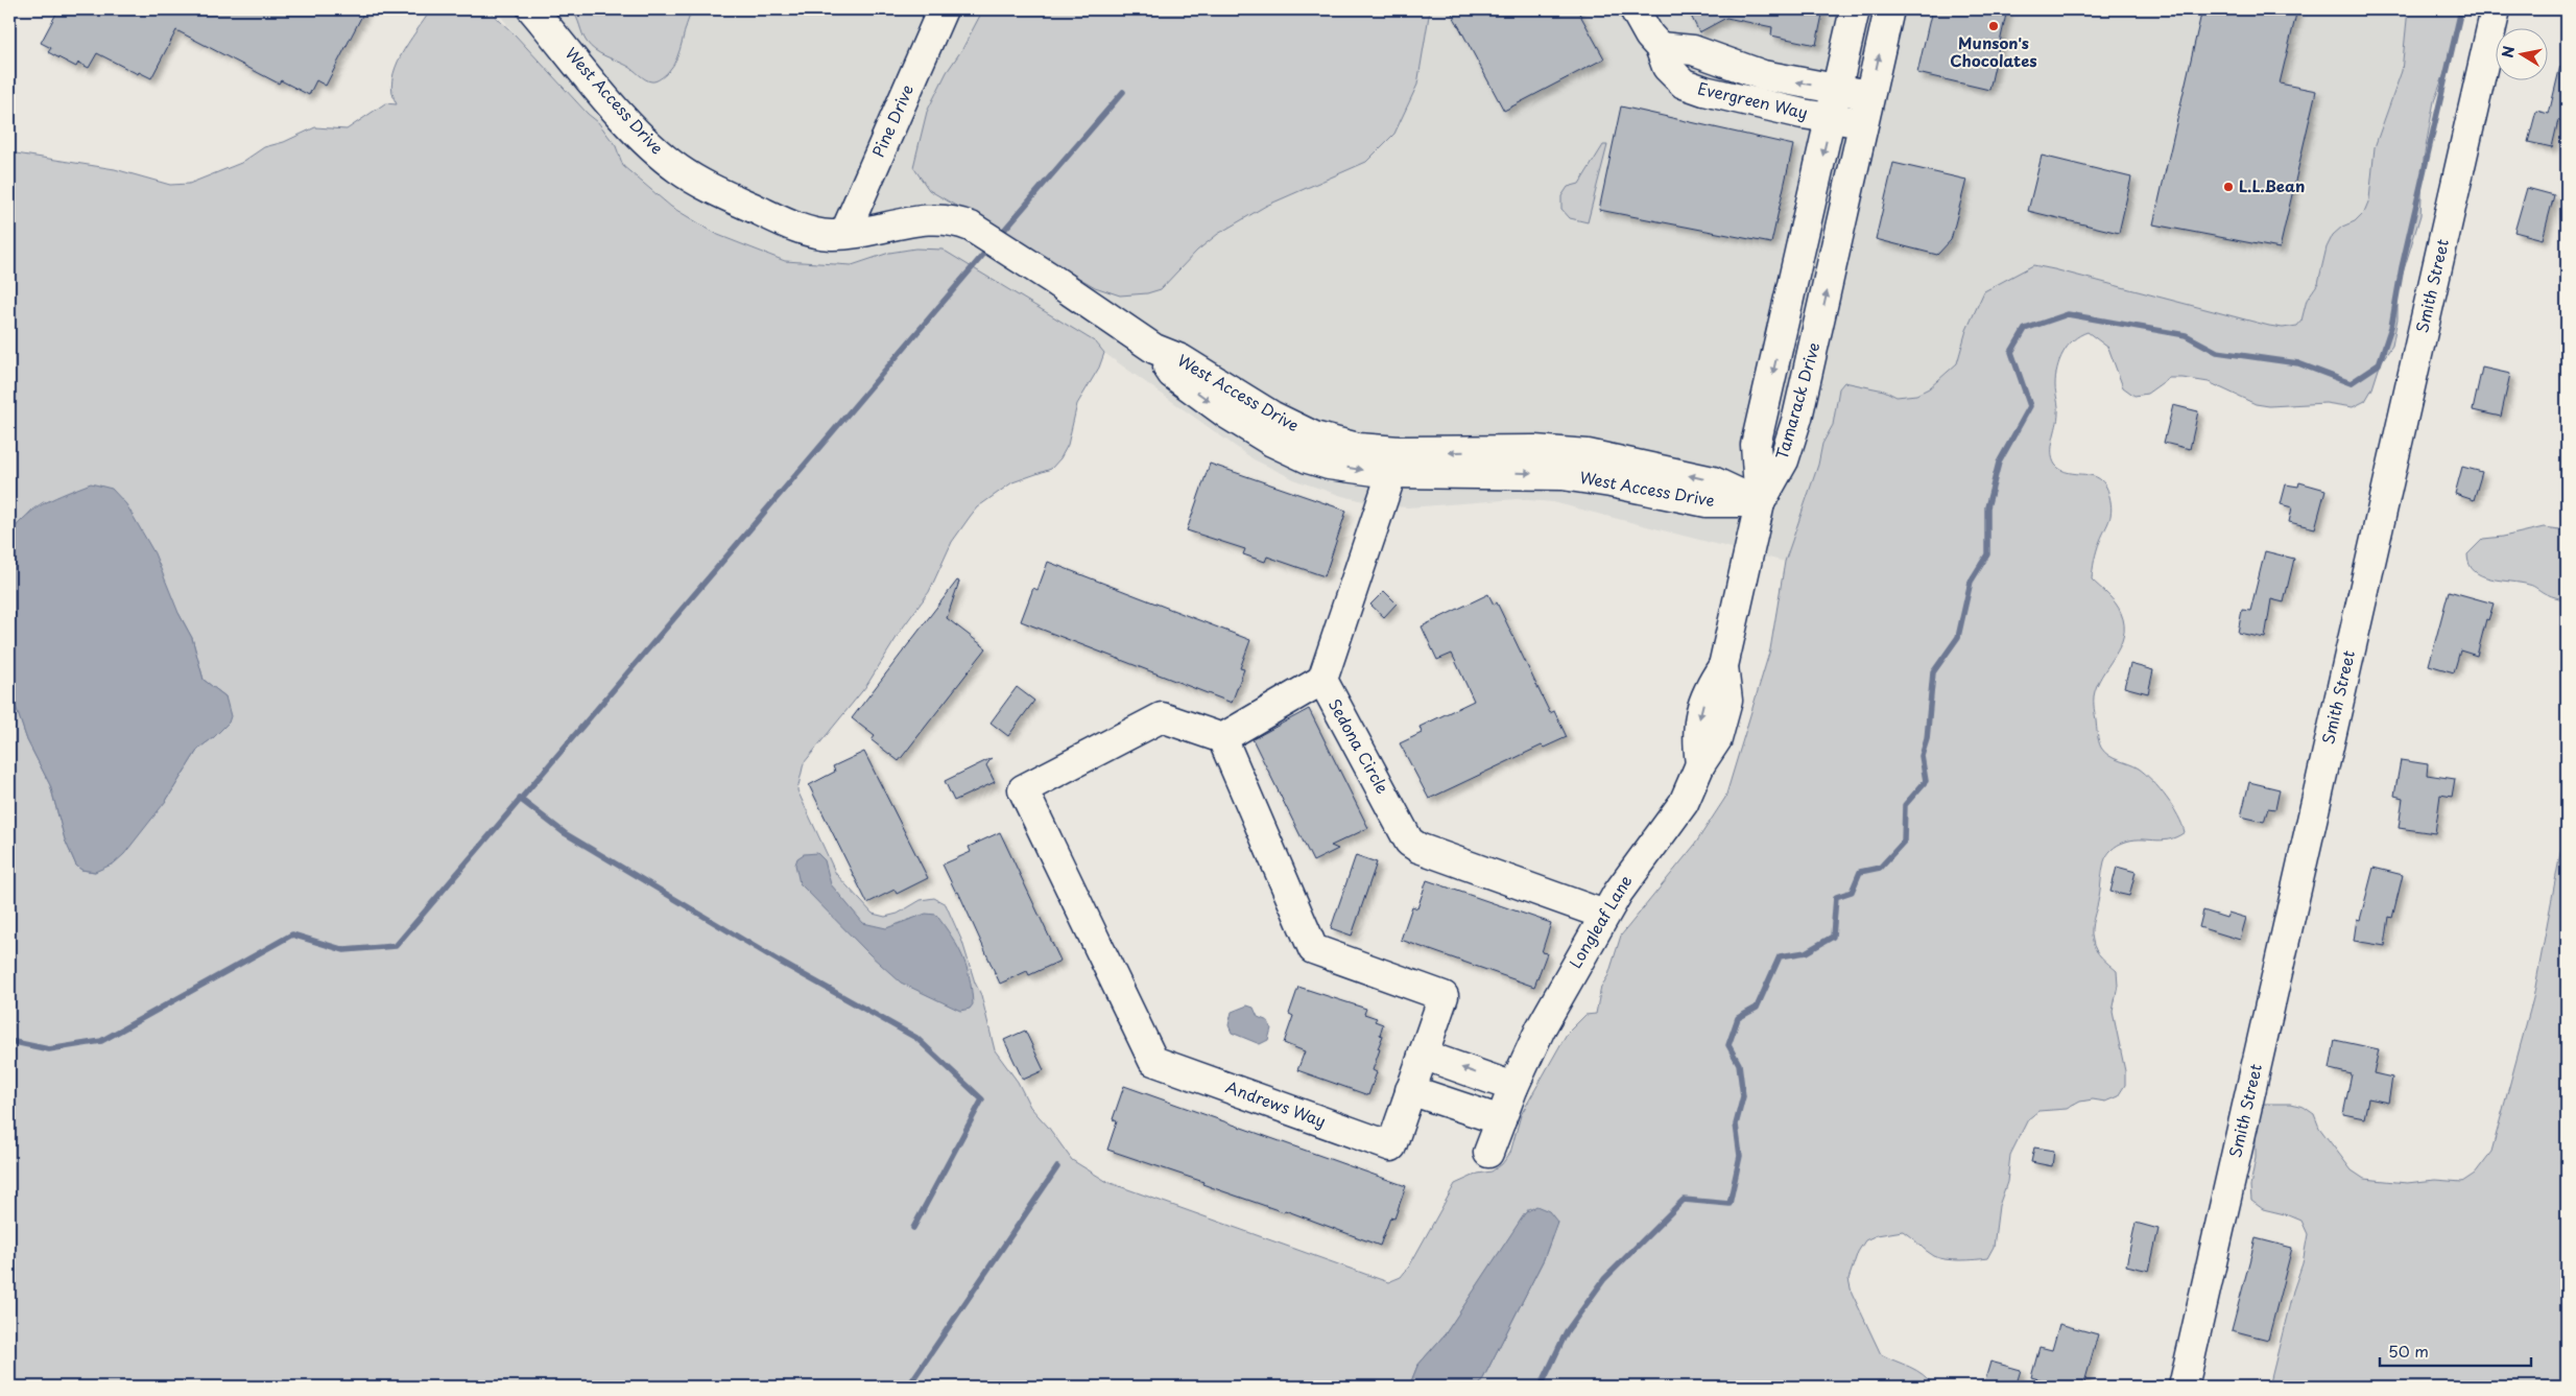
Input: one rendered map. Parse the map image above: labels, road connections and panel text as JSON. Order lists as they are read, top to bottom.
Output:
{
  "streets": {
    "street": [
      "West Access Drive",
      "Evergreen Way",
      "Pine Drive",
      "Smith Street",
      "Tamarack Drive",
      "Sedona Circle",
      "Longleaf Lane",
      "Andrews Way"
    ]
  },
  "crossings": [
    ["West Access Drive", "Pine Drive"],
    ["West Access Drive", "Tamarack Drive"],
    ["West Access Drive", "Sedona Circle"],
    ["West Access Drive", "Longleaf Lane"],
    ["Evergreen Way", "Tamarack Drive"],
    ["Tamarack Drive", "Longleaf Lane"],
    ["Sedona Circle", "Longleaf Lane"]
  ],
  "places": ["Munson's Chocolates", "L.L.Bean"],
  "scale_bar": "50 m",
  "north": "left"
}
